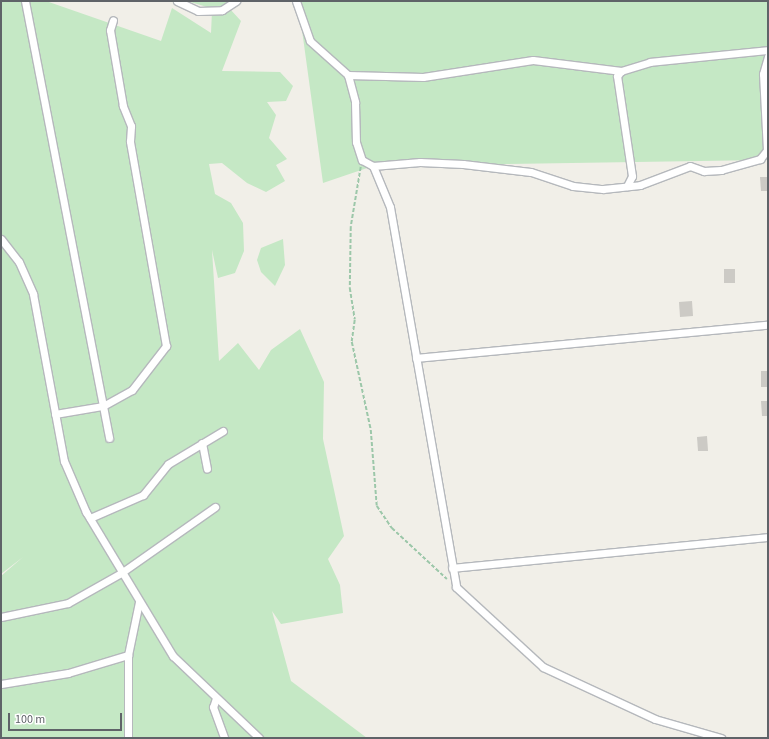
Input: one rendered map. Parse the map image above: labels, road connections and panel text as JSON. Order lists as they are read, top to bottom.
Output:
{
  "scale_bar": "100 m"
}
